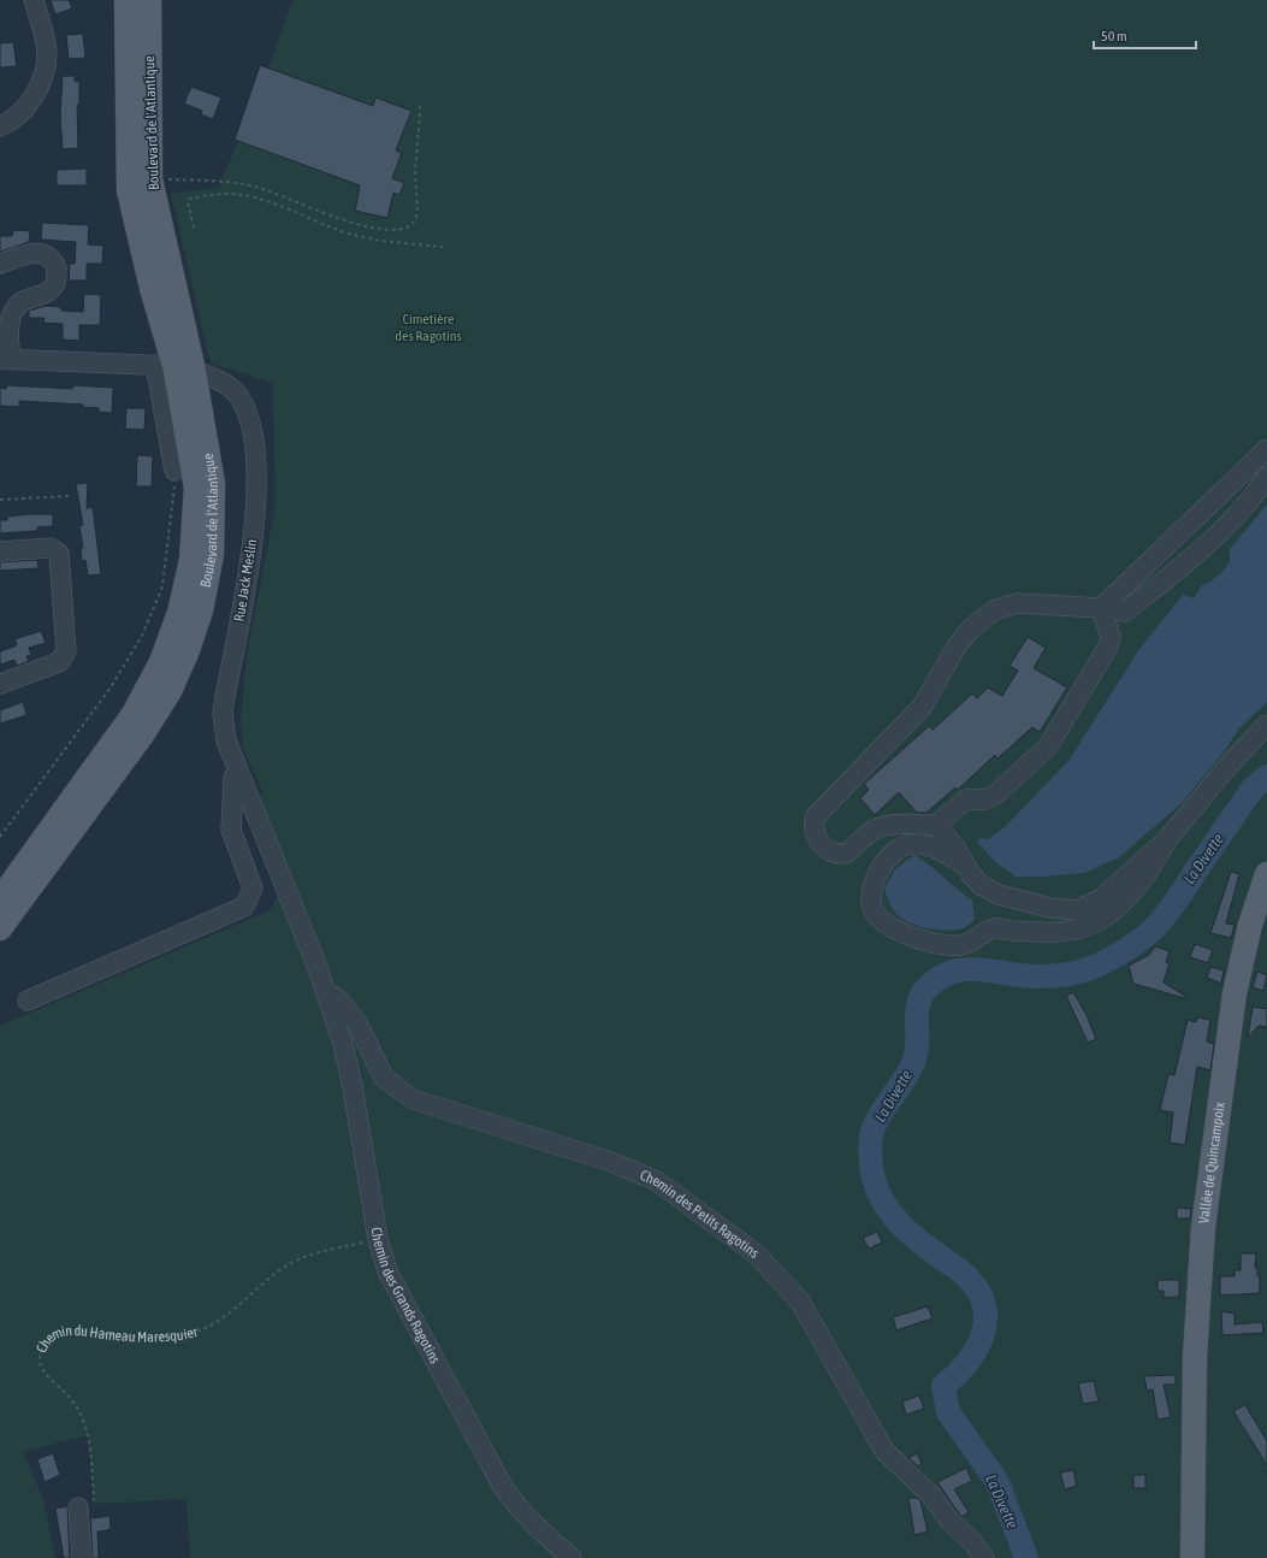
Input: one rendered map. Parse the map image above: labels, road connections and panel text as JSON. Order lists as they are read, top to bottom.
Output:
{
  "streets": {
    "main road": ["Boulevard de l'Atlantique", "Vallée de Quincampoix"],
    "street": ["Rue Jack Meslin", "Chemin des Petits Ragotins", "Chemin des Grands Ragotins"],
    "path": ["Chemin du Hameau Maresquier"]
  },
  "crossings": [
    ["Boulevard de l'Atlantique", "Rue Jack Meslin"],
    ["Rue Jack Meslin", "Chemin des Petits Ragotins"],
    ["Rue Jack Meslin", "Chemin des Grands Ragotins"],
    ["Chemin des Petits Ragotins", "Chemin des Grands Ragotins"],
    ["Chemin des Grands Ragotins", "Chemin du Hameau Maresquier"]
  ],
  "water": ["La Divette"],
  "parks": ["Cimetière des Ragotins"],
  "scale_bar": "50 m"
}
